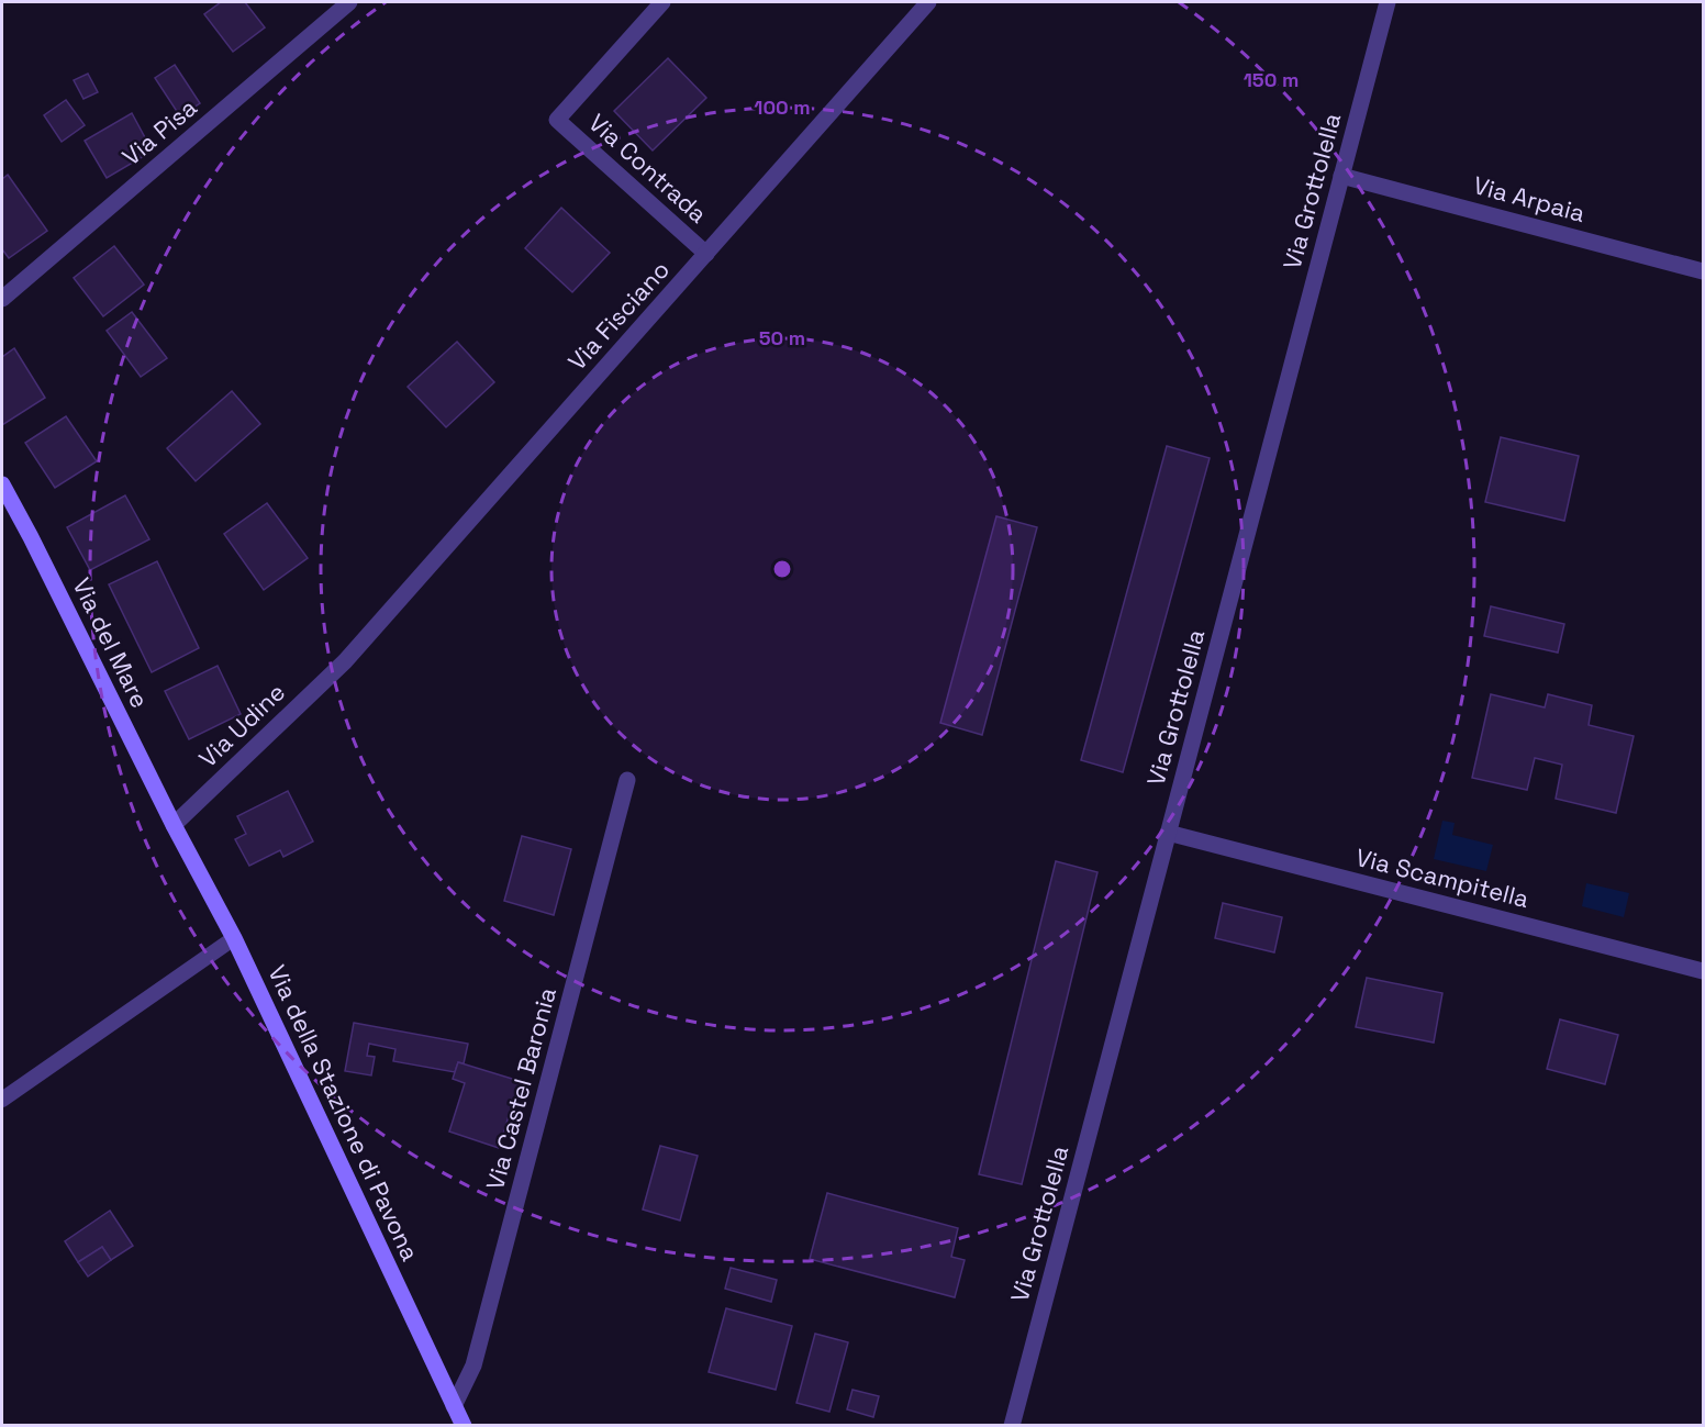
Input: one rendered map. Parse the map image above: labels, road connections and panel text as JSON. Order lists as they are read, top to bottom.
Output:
{
  "streets": {
    "main road": ["Via del Mare", "Via della Stazione di Pavona"],
    "street": [
      "Via Pisa",
      "Via Contrada",
      "Via Grottolella",
      "Via Arpaia",
      "Via Fisciano",
      "Via Udine",
      "Via Scampitella",
      "Via Castel Baronia"
    ]
  },
  "crossings": [
    ["Via Contrada", "Via Fisciano"],
    ["Via Grottolella", "Via Arpaia"],
    ["Via Grottolella", "Via Scampitella"],
    ["Via Fisciano", "Via Udine"],
    ["Via del Mare", "Via Udine"],
    ["Via del Mare", "Via della Stazione di Pavona"],
    ["Via Udine", "Via della Stazione di Pavona"],
    ["Via Castel Baronia", "Via della Stazione di Pavona"]
  ],
  "rings": ["150 m", "100 m", "50 m"]
}
